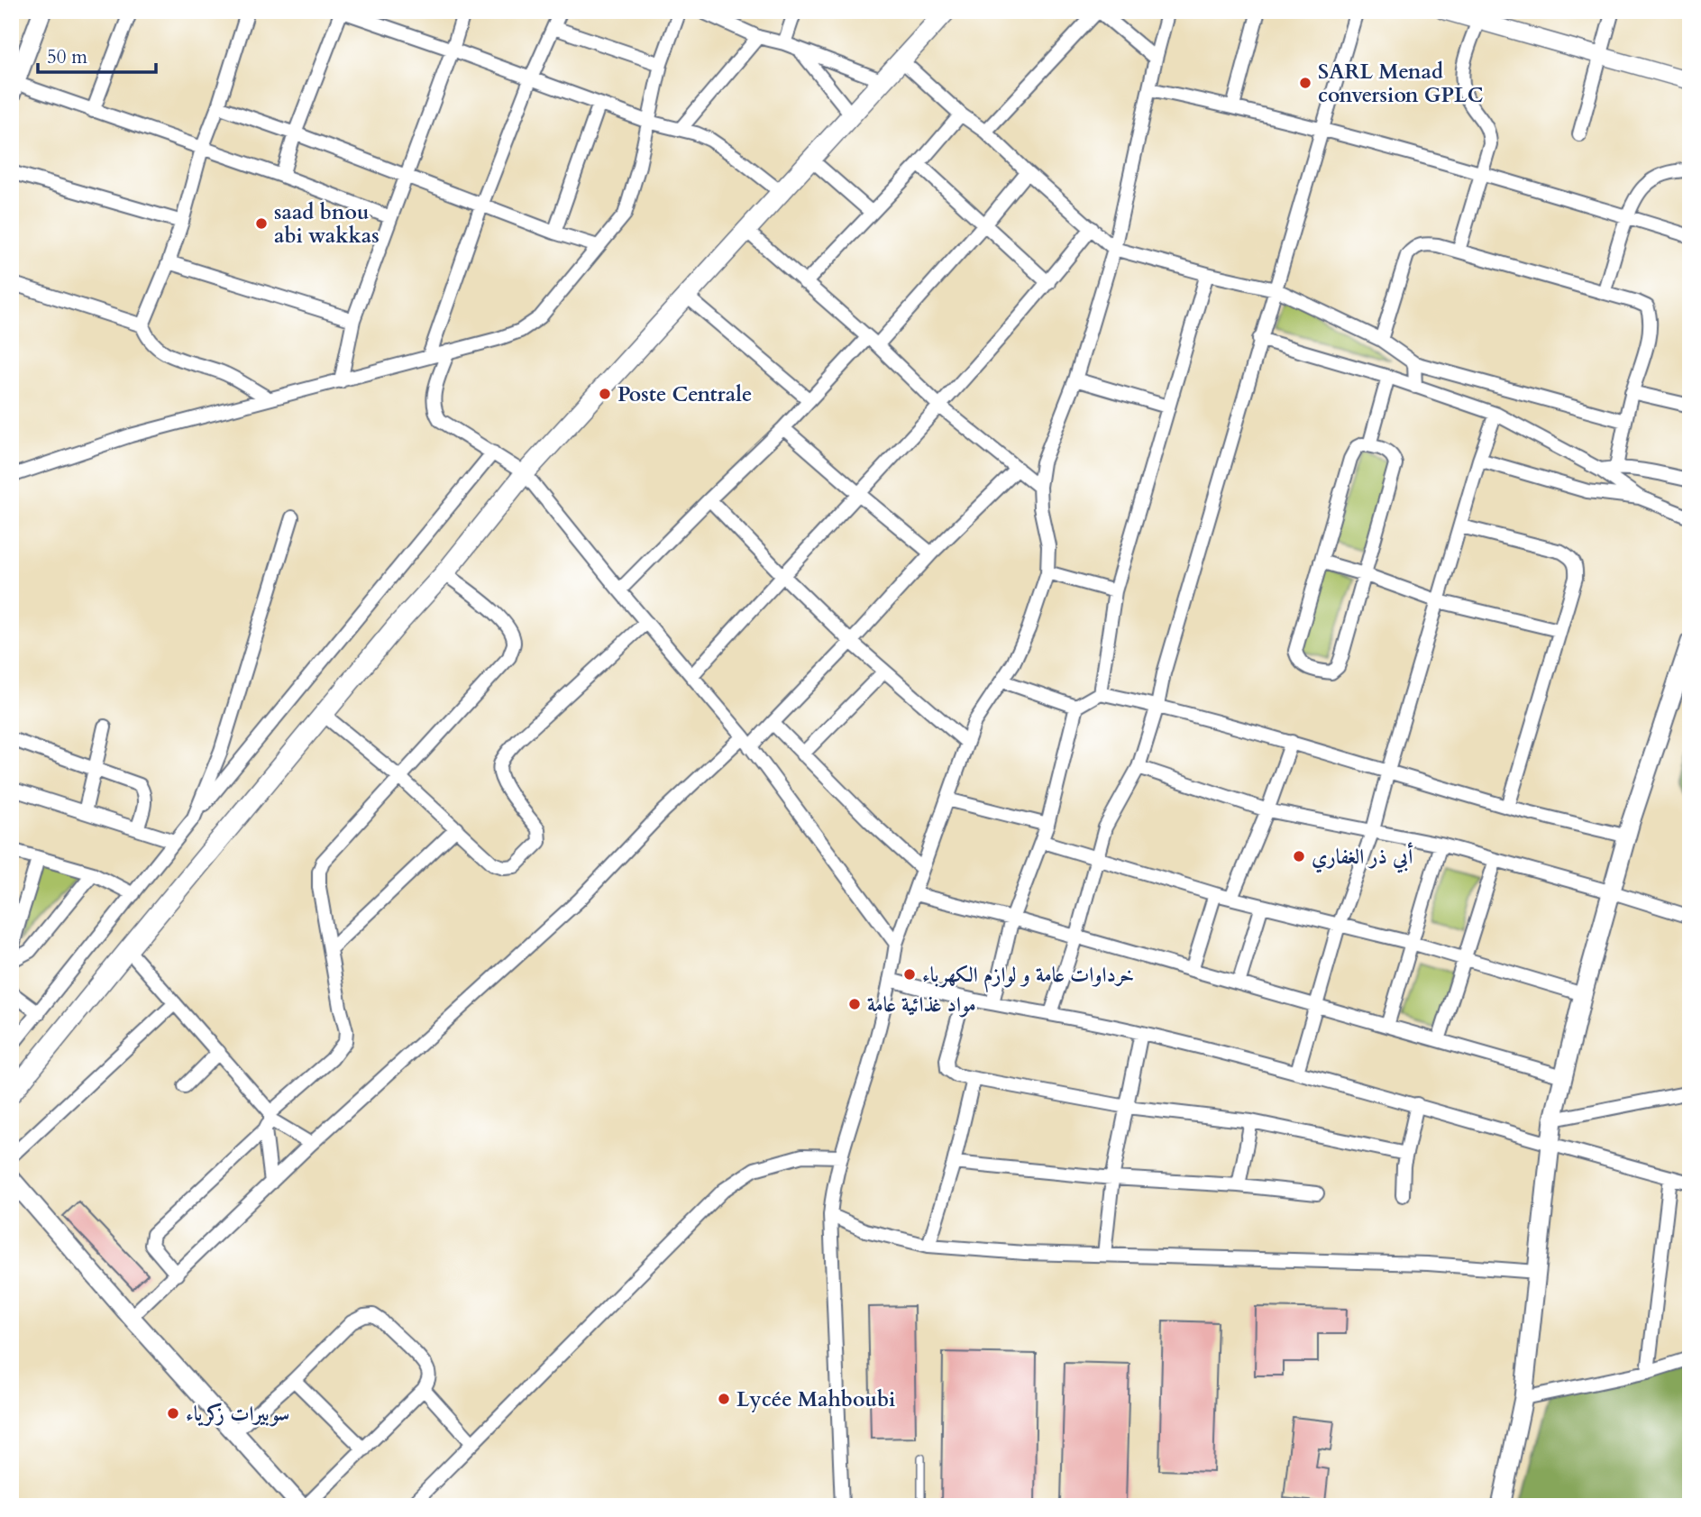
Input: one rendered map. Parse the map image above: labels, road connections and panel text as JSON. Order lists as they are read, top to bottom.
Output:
{
  "places": [
    "SARL Menad conversion GPLC",
    "saad bnou abi wakkas",
    "Poste Centrale",
    "أبي ذر الغفاري",
    "خرداوات عامة و لوازم الكهرباء",
    "مواد غذائية عامة",
    "Lycée Mahboubi",
    "سوبيرات زكرياء"
  ],
  "scale_bar": "50 m"
}
